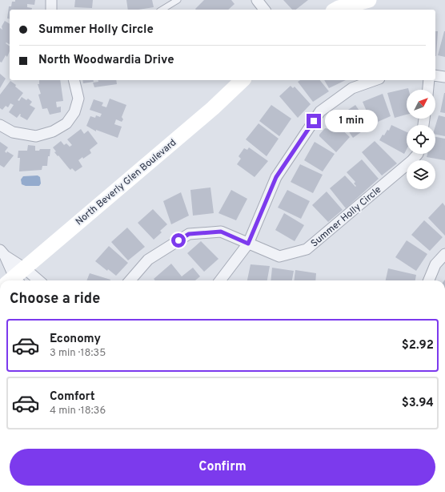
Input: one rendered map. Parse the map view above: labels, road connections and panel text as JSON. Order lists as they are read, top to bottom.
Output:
{
  "streets": {
    "main road": ["North Beverly Glen Boulevard"],
    "street": ["Summer Holly Circle"]
  },
  "north": "top right",
  "page": {
    "banner": ["Summer Holly Circle", "North Woodwardia Drive"],
    "bubble": "1 min",
    "heading": "Choose a ride",
    "list": [
      {
        "name": "Economy",
        "note": "3 min · 18:35",
        "value": "$2.92"
      },
      {
        "name": "Comfort",
        "note": "4 min · 18:36",
        "value": "$3.94"
      }
    ],
    "buttons": "Confirm"
  }
}
